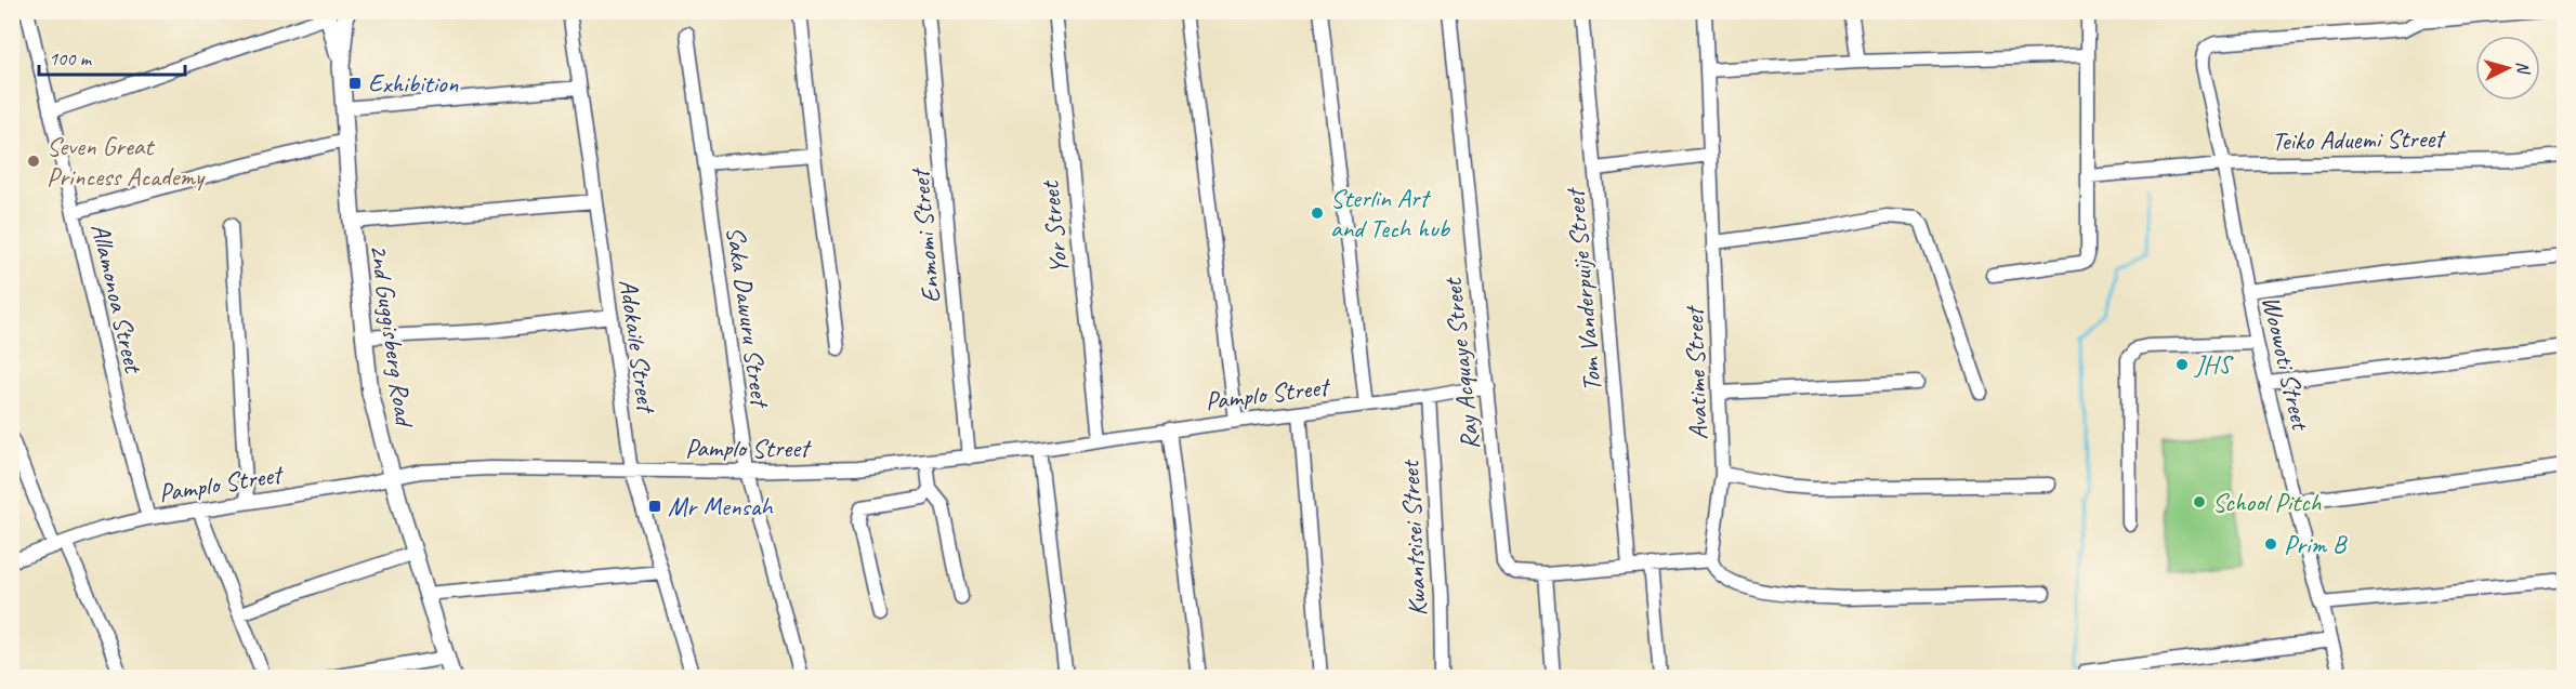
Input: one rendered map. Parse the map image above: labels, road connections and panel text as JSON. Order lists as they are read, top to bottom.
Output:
{
  "streets": {
    "main road": ["2nd Guggisberg Road"],
    "street": [
      "Teiko Aduemi Street",
      "Yor Street",
      "Enmomi Street",
      "Tom Vanderpuije Street",
      "Allamonoa Street",
      "Saka Dawuru Street",
      "Adokaile Street",
      "Woowoti Street",
      "Ray Acquaye Street",
      "Avatime Street",
      "Pamplo Street",
      "Kwantsisei Street"
    ]
  },
  "crossings": [
    ["Teiko Aduemi Street", "Woowoti Street"],
    ["Yor Street", "Pamplo Street"],
    ["Enmomi Street", "Pamplo Street"],
    ["Tom Vanderpuije Street", "Ray Acquaye Street"],
    ["Allamonoa Street", "Pamplo Street"],
    ["Saka Dawuru Street", "Pamplo Street"],
    ["2nd Guggisberg Road", "Pamplo Street"],
    ["Adokaile Street", "Pamplo Street"],
    ["Ray Acquaye Street", "Pamplo Street"],
    ["Pamplo Street", "Kwantsisei Street"]
  ],
  "places": {
    "transit": ["Exhibition", "Mr Mensah"],
    "other": [
      "Seven Great Princess Academy",
      "Sterlin Art and Tech hub",
      "JHS",
      "School Pitch",
      "Prim B"
    ]
  },
  "scale_bar": "100 m",
  "north": "right"
}
